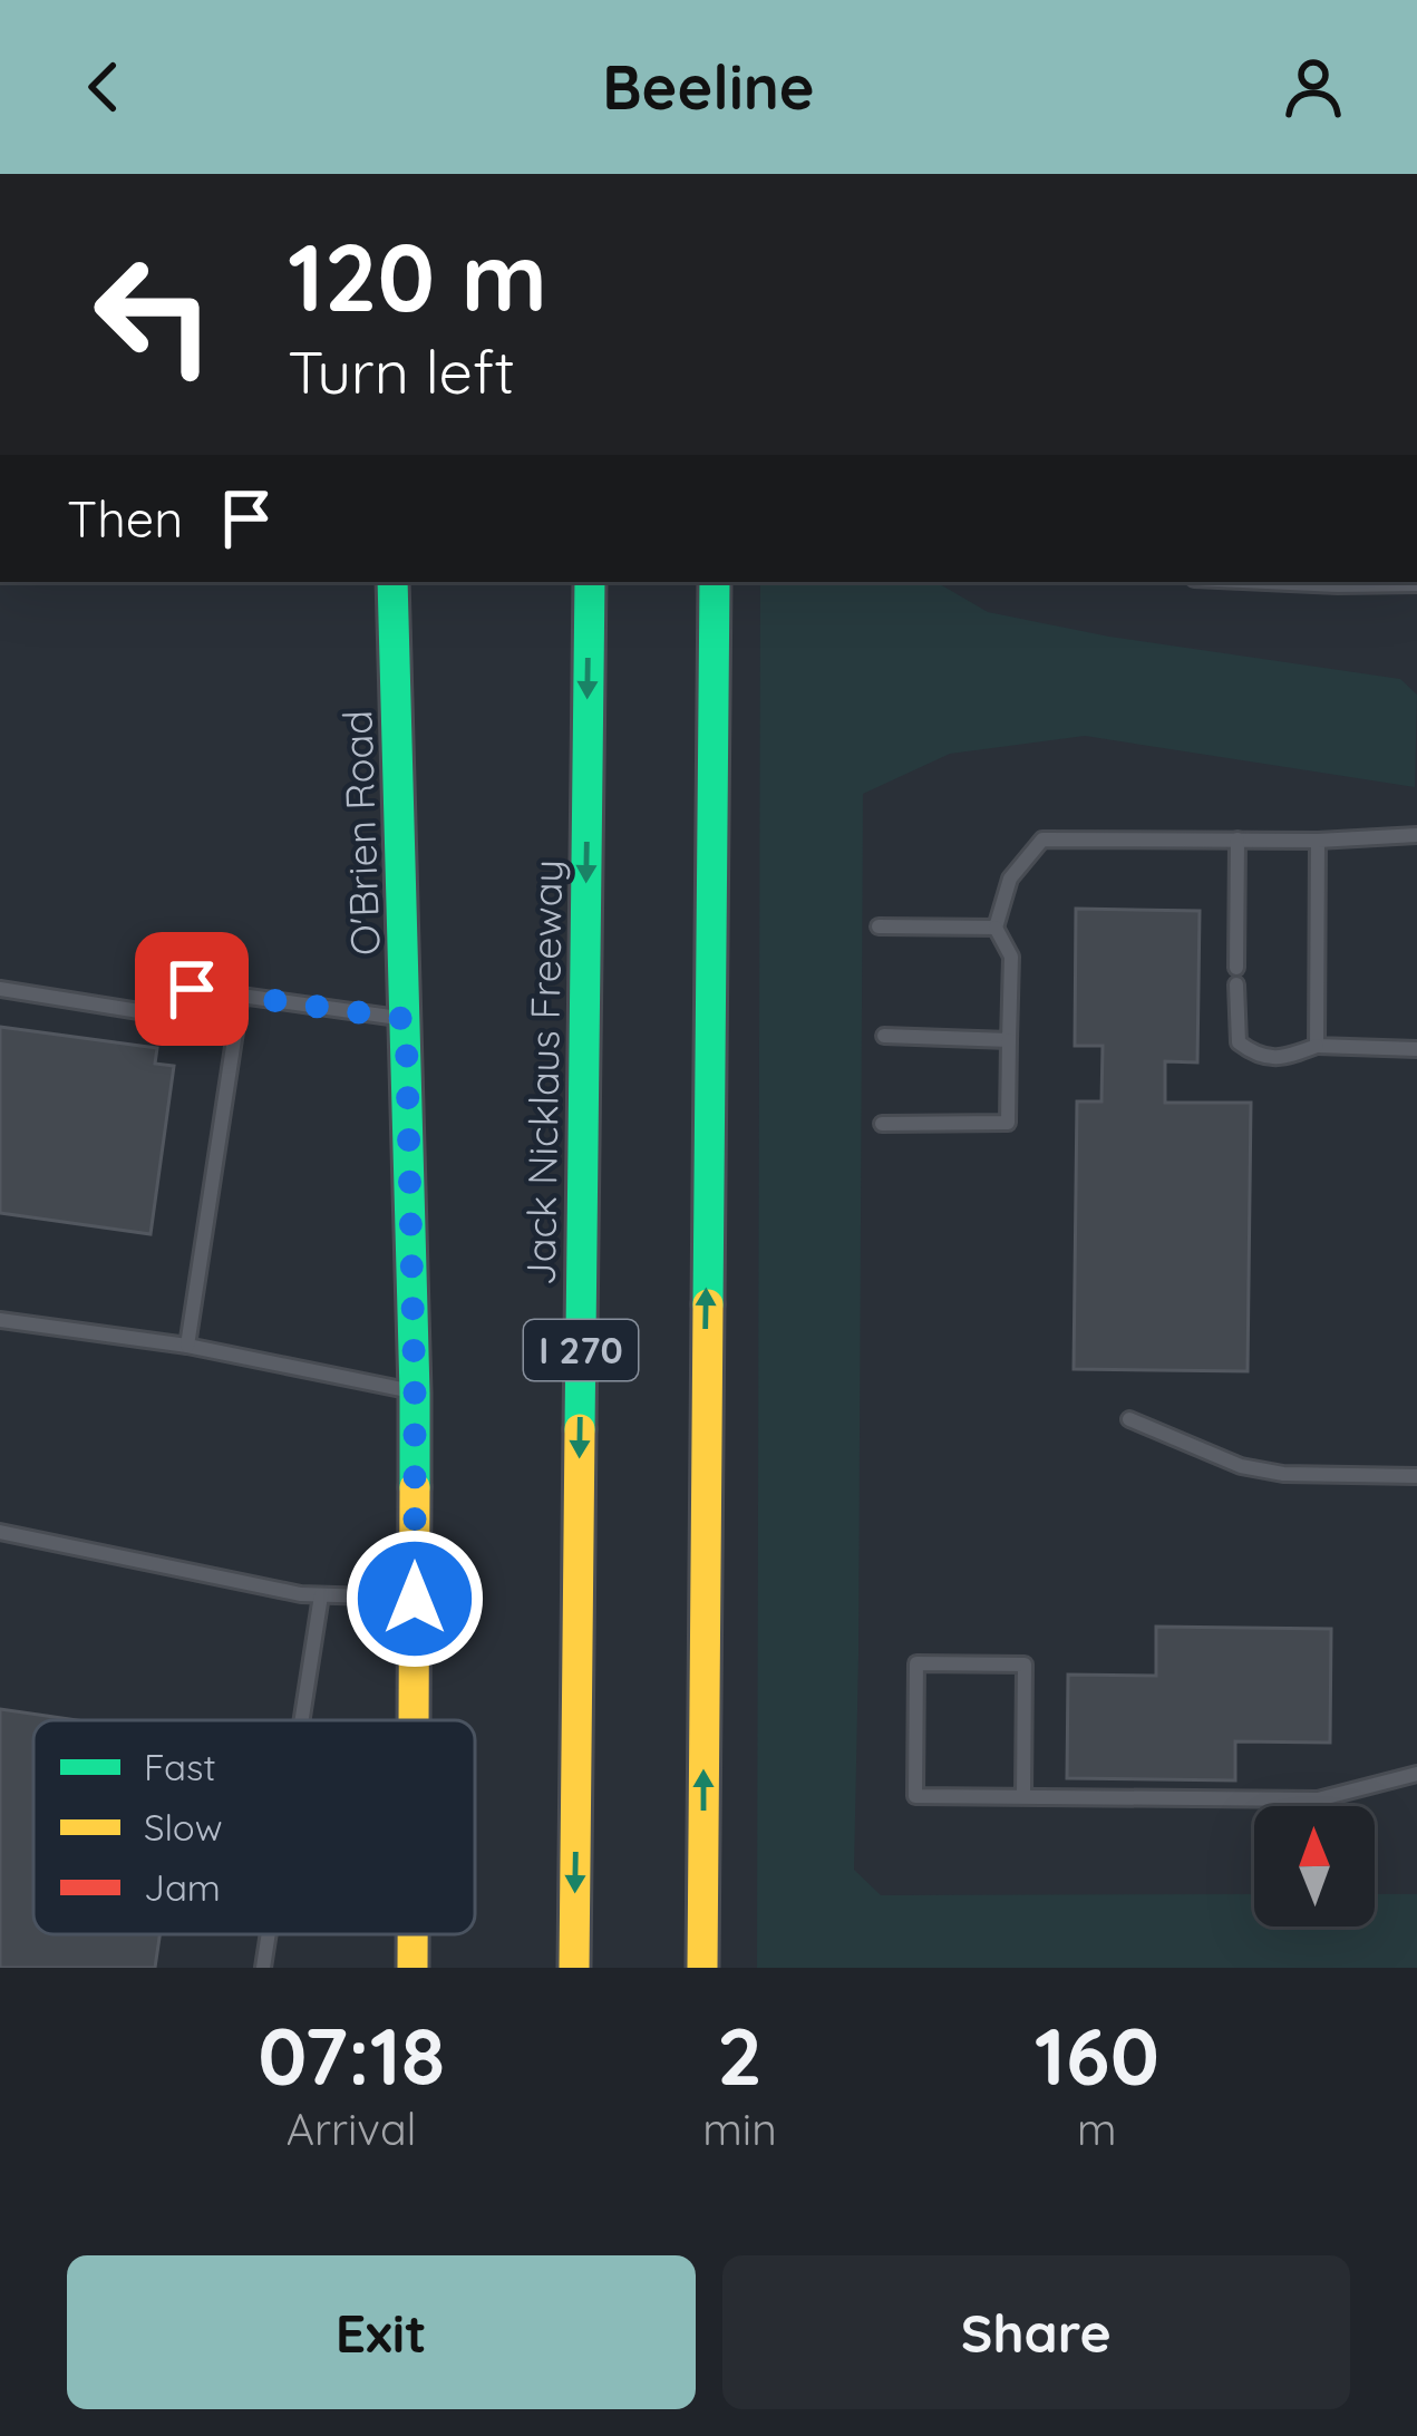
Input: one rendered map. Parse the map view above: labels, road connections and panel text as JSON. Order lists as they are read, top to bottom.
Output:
{
  "streets": {
    "main road": ["O'Brien Road", "Jack Nicklaus Freeway", "I 270"]
  },
  "legend": ["Fast", "Slow", "Jam"],
  "north": "top",
  "page": {
    "header": "Beeline",
    "turn": ["120 m", "Turn left"],
    "then": "Then",
    "eta": [
      "07:18",
      "Arrival",
      "2",
      "min",
      "160",
      "m"
    ],
    "buttons": ["Exit", "Share"]
  }
}
